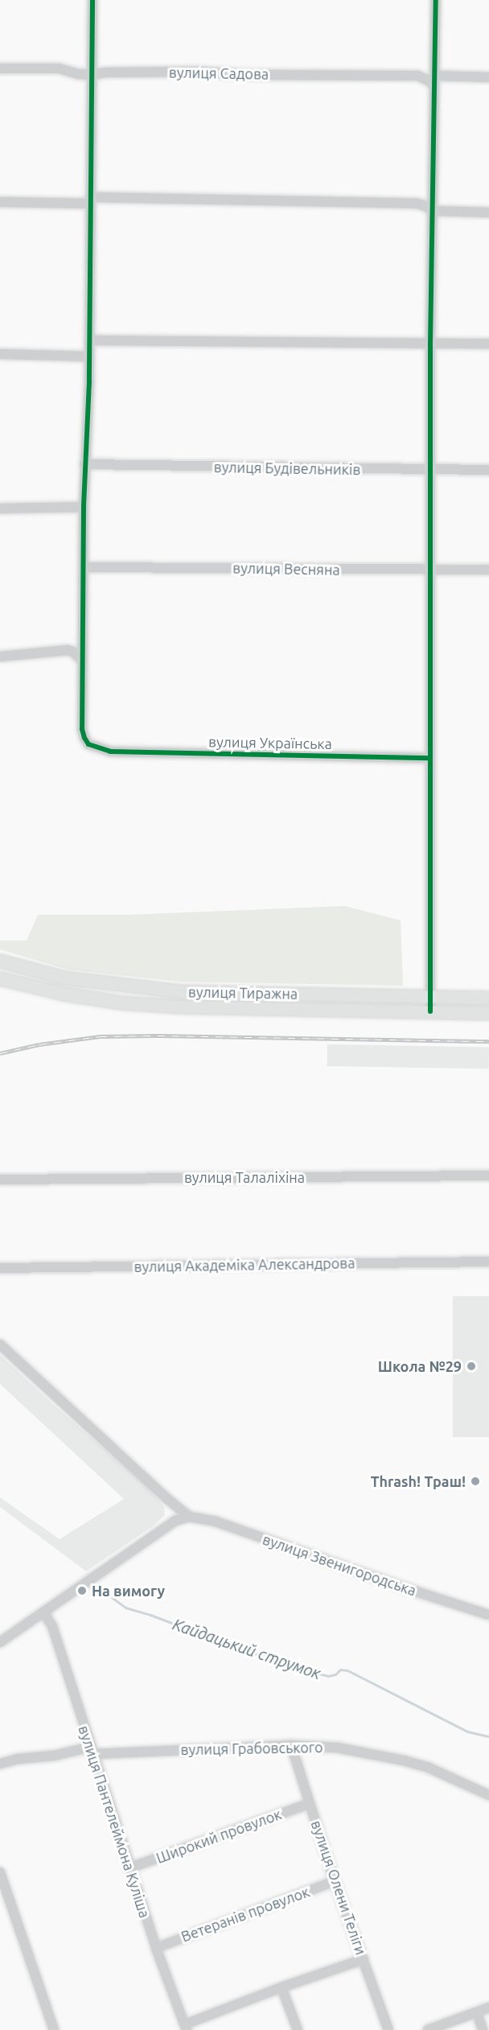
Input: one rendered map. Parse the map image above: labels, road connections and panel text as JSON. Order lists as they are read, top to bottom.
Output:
{
  "streets": {
    "main road": ["вулиця Тиражна"],
    "street": [
      "вулиця Садова",
      "вулиця Будівельників",
      "вулиця Весняна",
      "вулиця Українська",
      "вулиця Талаліхіна",
      "вулиця Академіка Александрова",
      "вулиця Звенигородська",
      "вулиця Грабовського",
      "вулиця Пантелеймона Куліша",
      "Широкий провулок",
      "вулиця Олени Теліги",
      "Ветеранів провулок"
    ]
  },
  "crossings": [
    ["вулиця Садова", "вулиця Українська"],
    ["вулиця Будівельників", "вулиця Українська"],
    ["вулиця Весняна", "вулиця Українська"],
    ["вулиця Грабовського", "вулиця Пантелеймона Куліша"],
    ["вулиця Грабовського", "вулиця Олени Теліги"],
    ["вулиця Пантелеймона Куліша", "Широкий провулок"],
    ["вулиця Пантелеймона Куліша", "Ветеранів провулок"],
    ["Широкий провулок", "вулиця Олени Теліги"],
    ["вулиця Олени Теліги", "Ветеранів провулок"]
  ],
  "water": ["Кайдацький струмок"],
  "places": ["Школа №29", "Thrash! Траш!", "На вимогу"]
}
